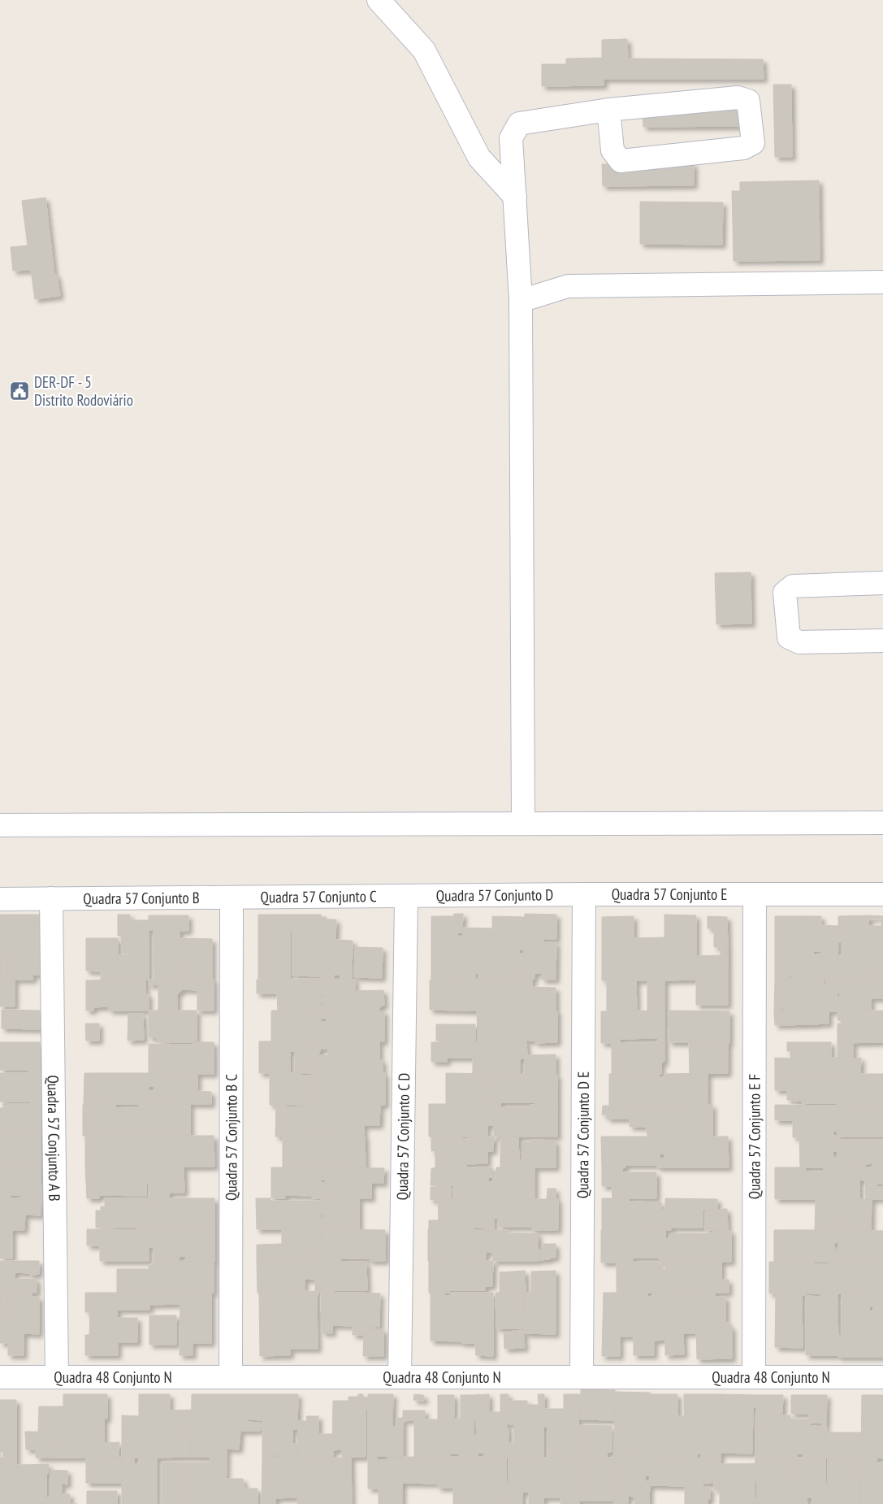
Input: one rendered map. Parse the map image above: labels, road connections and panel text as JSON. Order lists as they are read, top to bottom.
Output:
{
  "streets": {
    "street": [
      "Quadra 57 Conjunto E",
      "Quadra 57 Conjunto D",
      "Quadra 57 Conjunto C",
      "Quadra 57 Conjunto B",
      "Quadra 57 Conjunto D E",
      "Quadra 57 Conjunto E F",
      "Quadra 57 Conjunto C D",
      "Quadra 57 Conjunto B C",
      "Quadra 57 Conjunto A B",
      "Quadra 48 Conjunto N"
    ]
  },
  "crossings": [
    ["Quadra 57 Conjunto E", "Quadra 57 Conjunto D"],
    ["Quadra 57 Conjunto E", "Quadra 57 Conjunto D E"],
    ["Quadra 57 Conjunto E", "Quadra 57 Conjunto E F"],
    ["Quadra 57 Conjunto D", "Quadra 57 Conjunto C"],
    ["Quadra 57 Conjunto D", "Quadra 57 Conjunto D E"],
    ["Quadra 57 Conjunto D", "Quadra 57 Conjunto C D"],
    ["Quadra 57 Conjunto C", "Quadra 57 Conjunto B"],
    ["Quadra 57 Conjunto C", "Quadra 57 Conjunto C D"],
    ["Quadra 57 Conjunto C", "Quadra 57 Conjunto B C"],
    ["Quadra 57 Conjunto B", "Quadra 57 Conjunto B C"],
    ["Quadra 57 Conjunto B", "Quadra 57 Conjunto A B"],
    ["Quadra 57 Conjunto D E", "Quadra 48 Conjunto N"],
    ["Quadra 57 Conjunto E F", "Quadra 48 Conjunto N"],
    ["Quadra 57 Conjunto C D", "Quadra 48 Conjunto N"],
    ["Quadra 57 Conjunto B C", "Quadra 48 Conjunto N"],
    ["Quadra 57 Conjunto A B", "Quadra 48 Conjunto N"]
  ],
  "places": {
    "public building": ["DER-DF - 5 Distrito Rodoviário"]
  }
}
